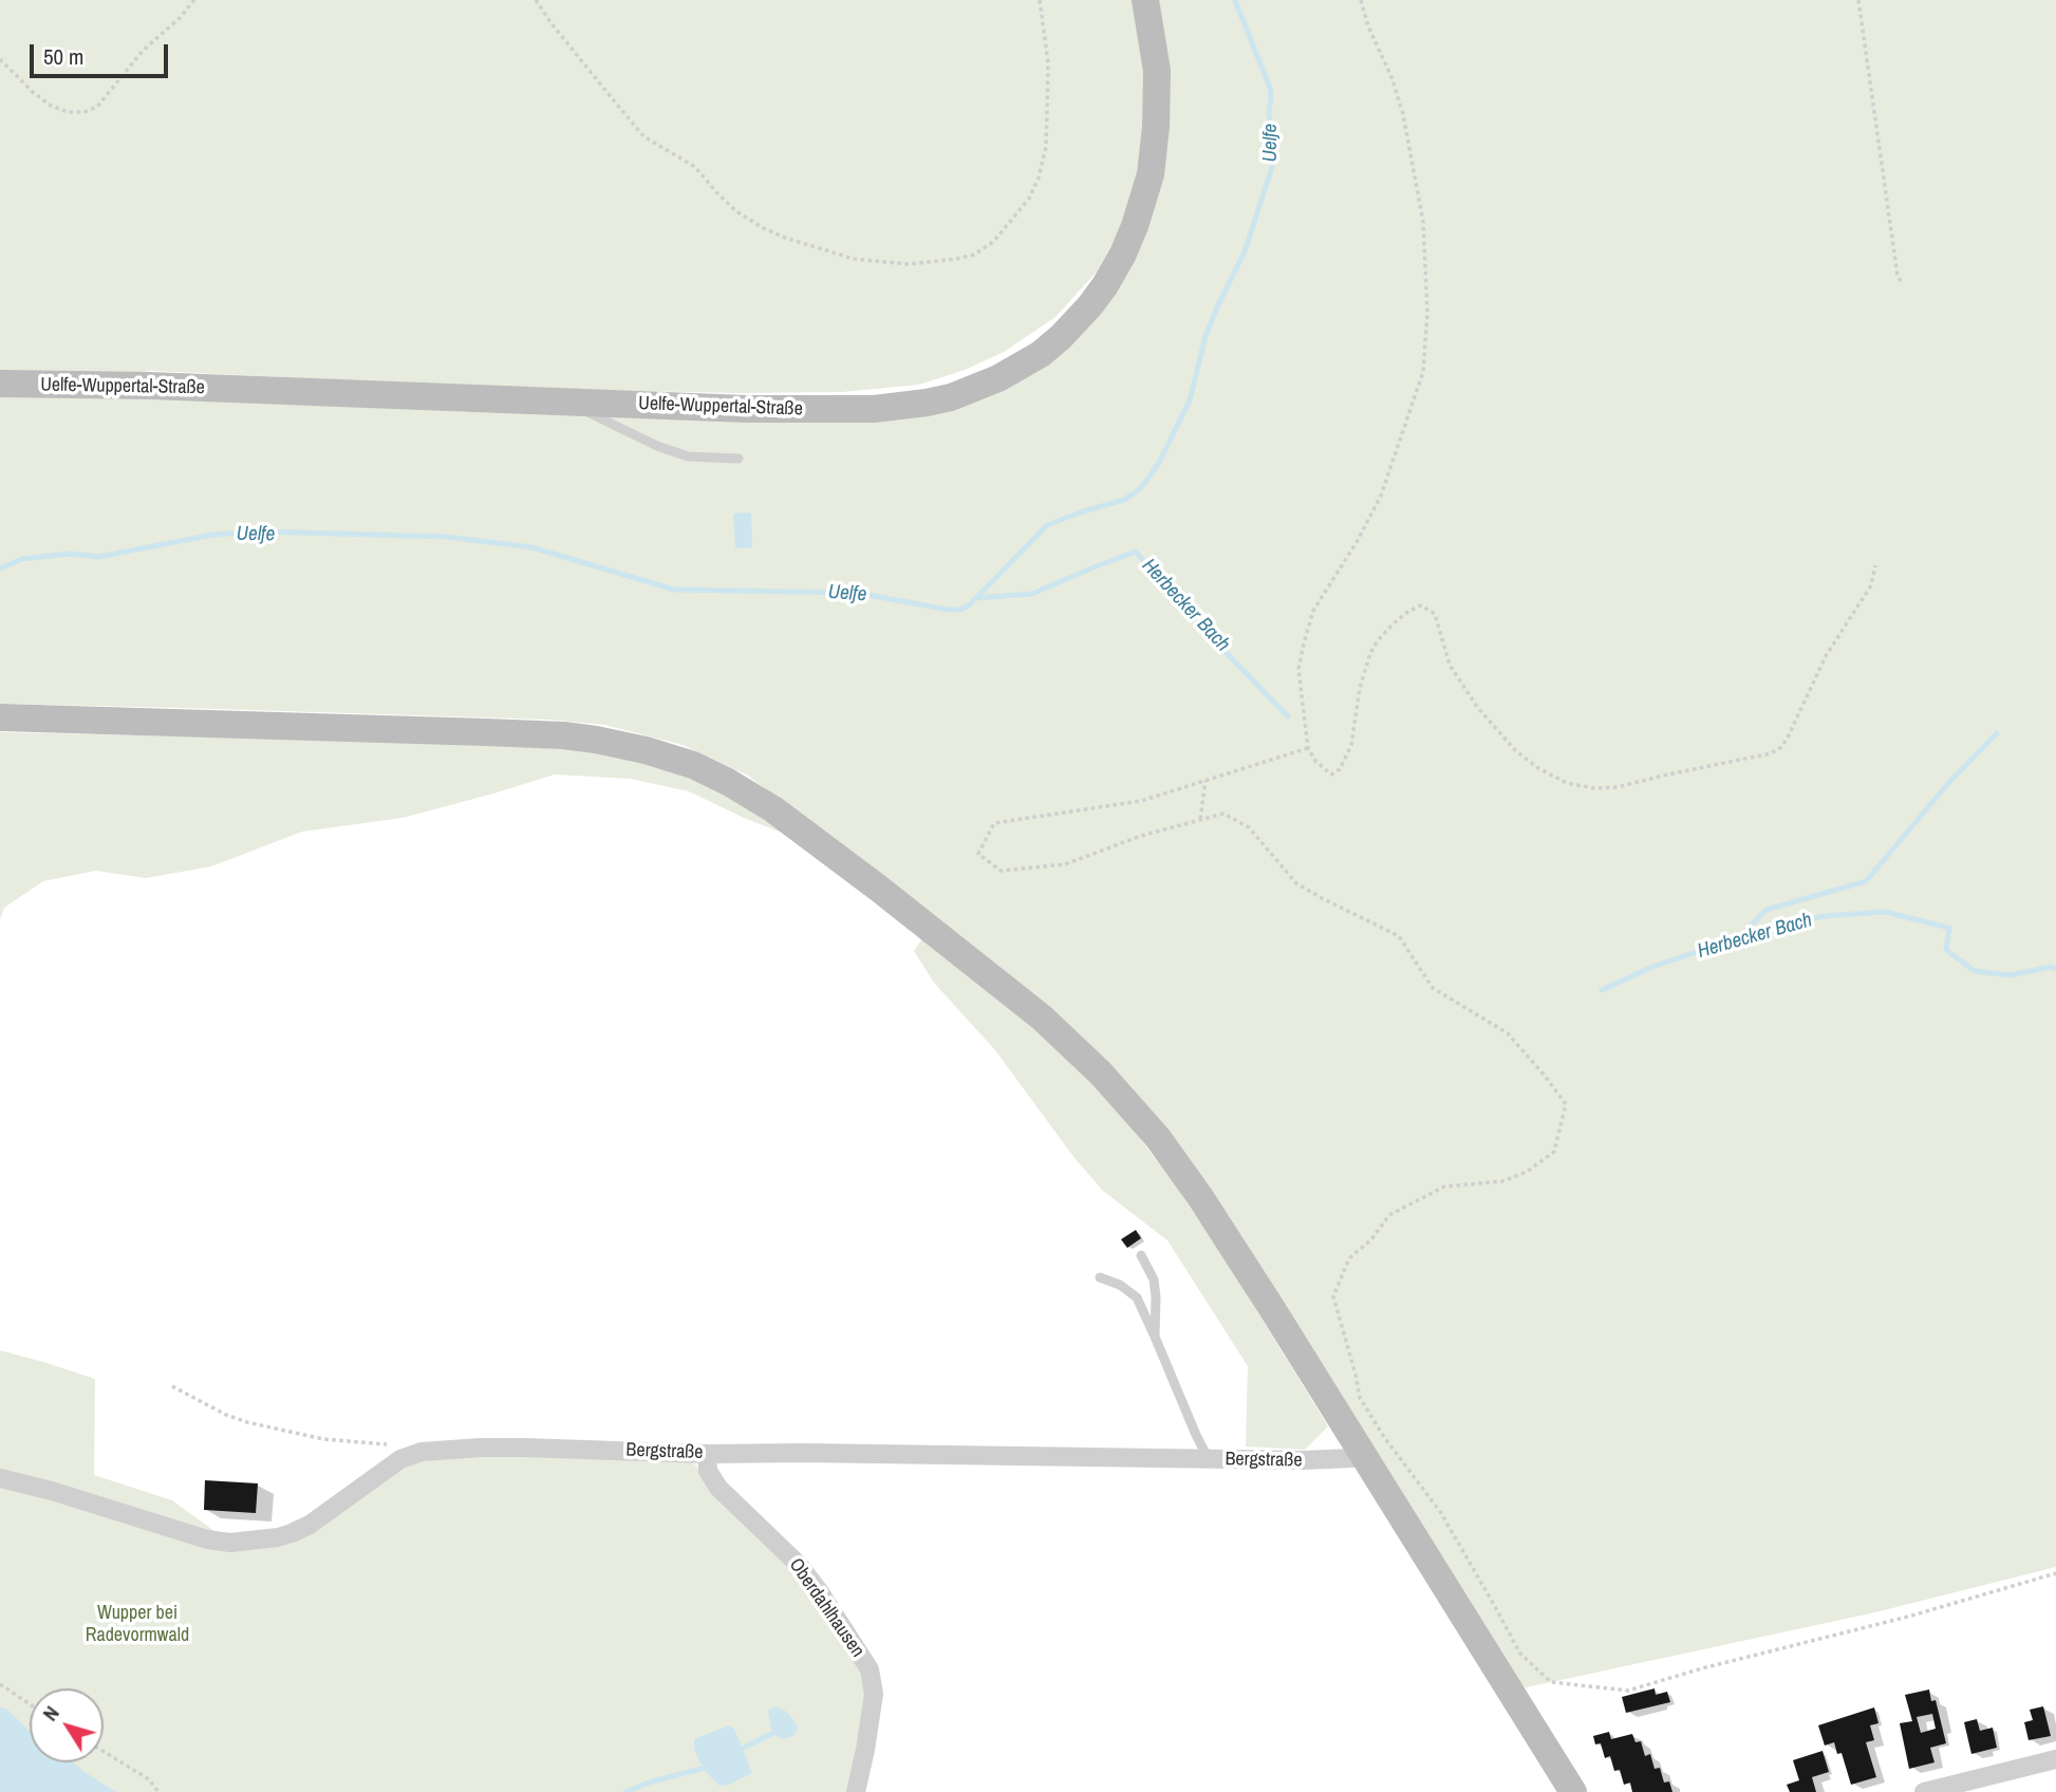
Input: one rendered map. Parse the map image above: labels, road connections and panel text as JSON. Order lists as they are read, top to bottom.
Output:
{
  "streets": {
    "main road": ["Uelfe-Wuppertal-Straße"],
    "street": ["Bergstraße", "Oberdahlhausen"]
  },
  "crossings": [
    ["Bergstraße", "Oberdahlhausen"]
  ],
  "water": ["Uelfe", "Herbecker Bach"],
  "parks": ["Wupper bei Radevormwald"],
  "scale_bar": "50 m",
  "north": "top left"
}
